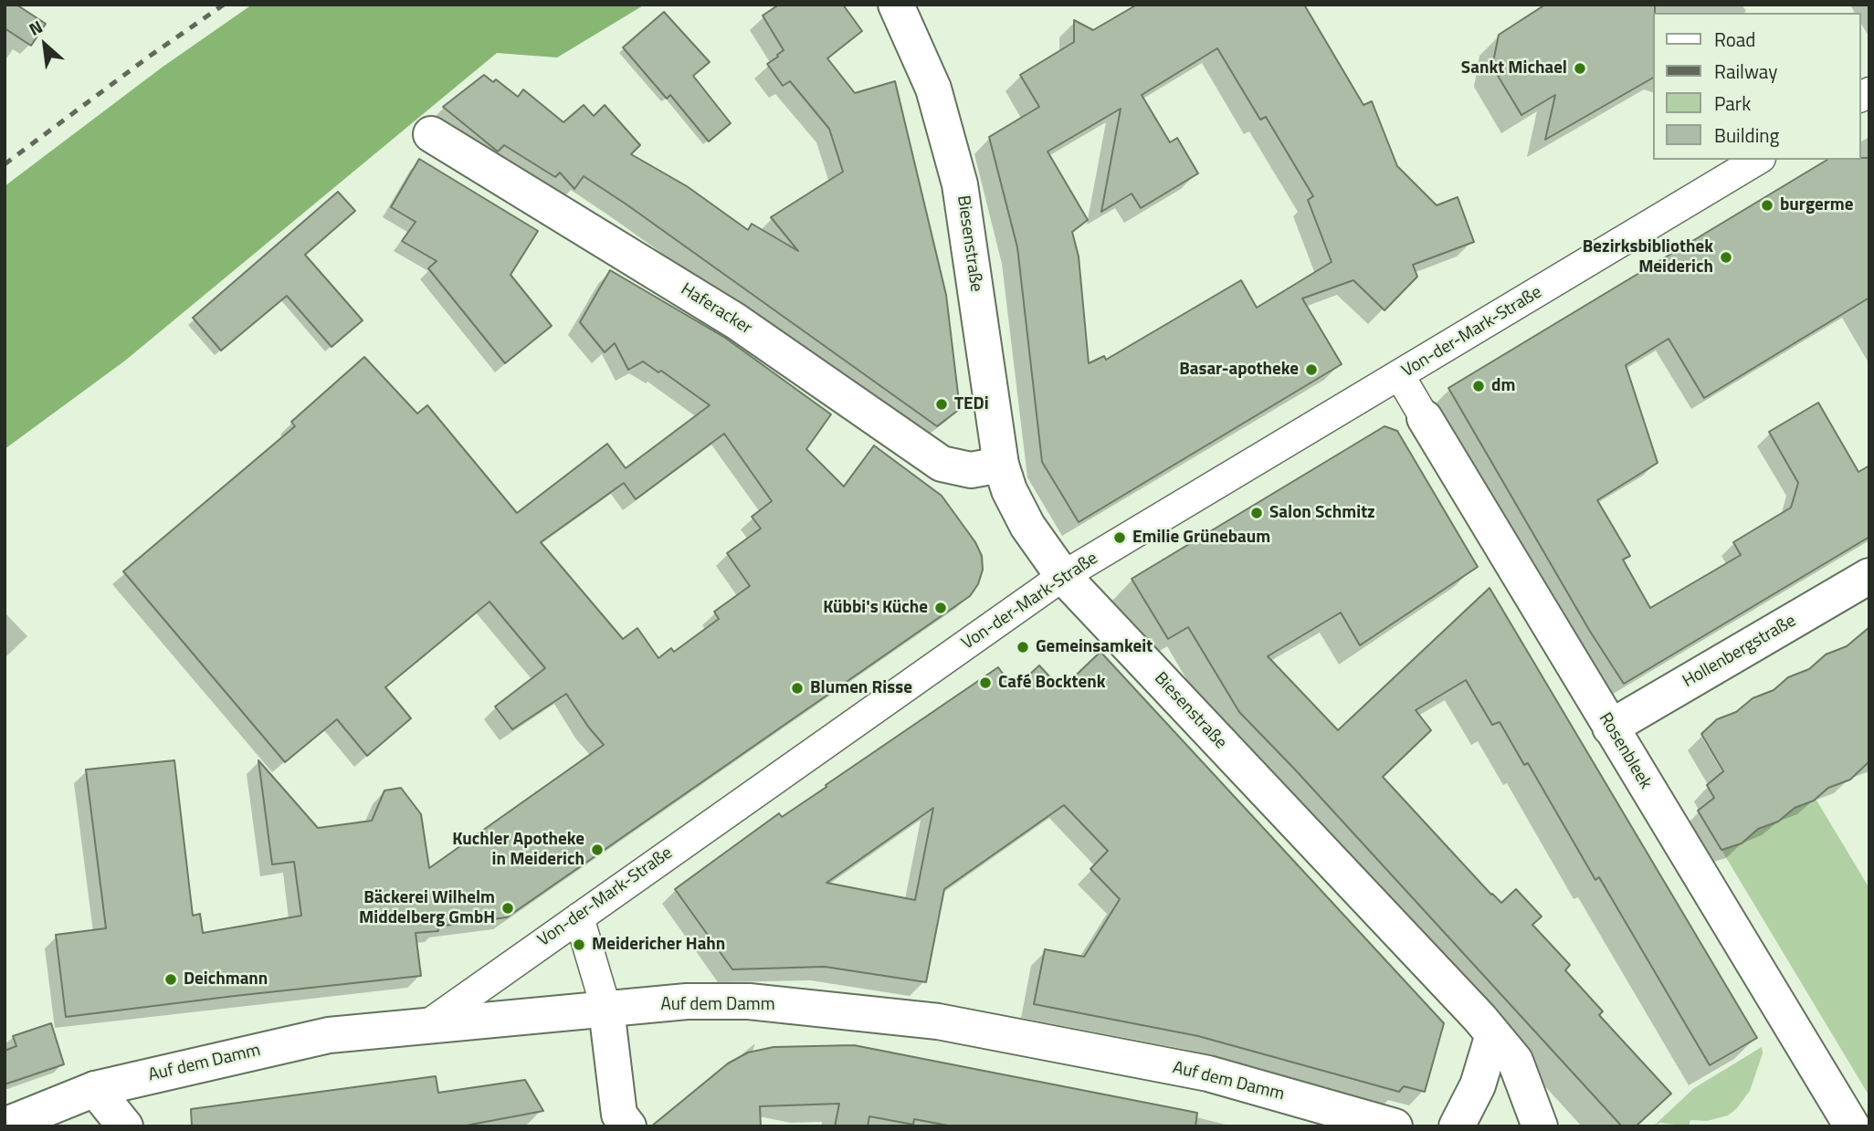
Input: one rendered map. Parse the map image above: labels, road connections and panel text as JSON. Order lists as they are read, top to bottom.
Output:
{
  "streets": {
    "street": [
      "Biesenstraße",
      "Haferacker",
      "Von-der-Mark-Straße",
      "Hollenbergstraße",
      "Rosenbleek",
      "Auf dem Damm"
    ]
  },
  "crossings": [
    ["Biesenstraße", "Haferacker"],
    ["Biesenstraße", "Von-der-Mark-Straße"],
    ["Von-der-Mark-Straße", "Rosenbleek"],
    ["Von-der-Mark-Straße", "Auf dem Damm"],
    ["Hollenbergstraße", "Rosenbleek"]
  ],
  "places": [
    "Sankt Michael",
    "burgerme",
    "Bezirksbibliothek Meiderich",
    "Basar-apotheke",
    "dm",
    "TEDi",
    "Salon Schmitz",
    "Emilie Grünebaum",
    "Kübbi's Küche",
    "Gemeinsamkeit",
    "Café Bocktenk",
    "Blumen Risse",
    "Kuchler Apotheke in Meiderich",
    "Bäckerei Wilhelm Middelberg GmbH",
    "Meidericher Hahn",
    "Deichmann"
  ],
  "legend": [
    "Road",
    "Railway",
    "Park",
    "Building"
  ],
  "north": "top left"
}
